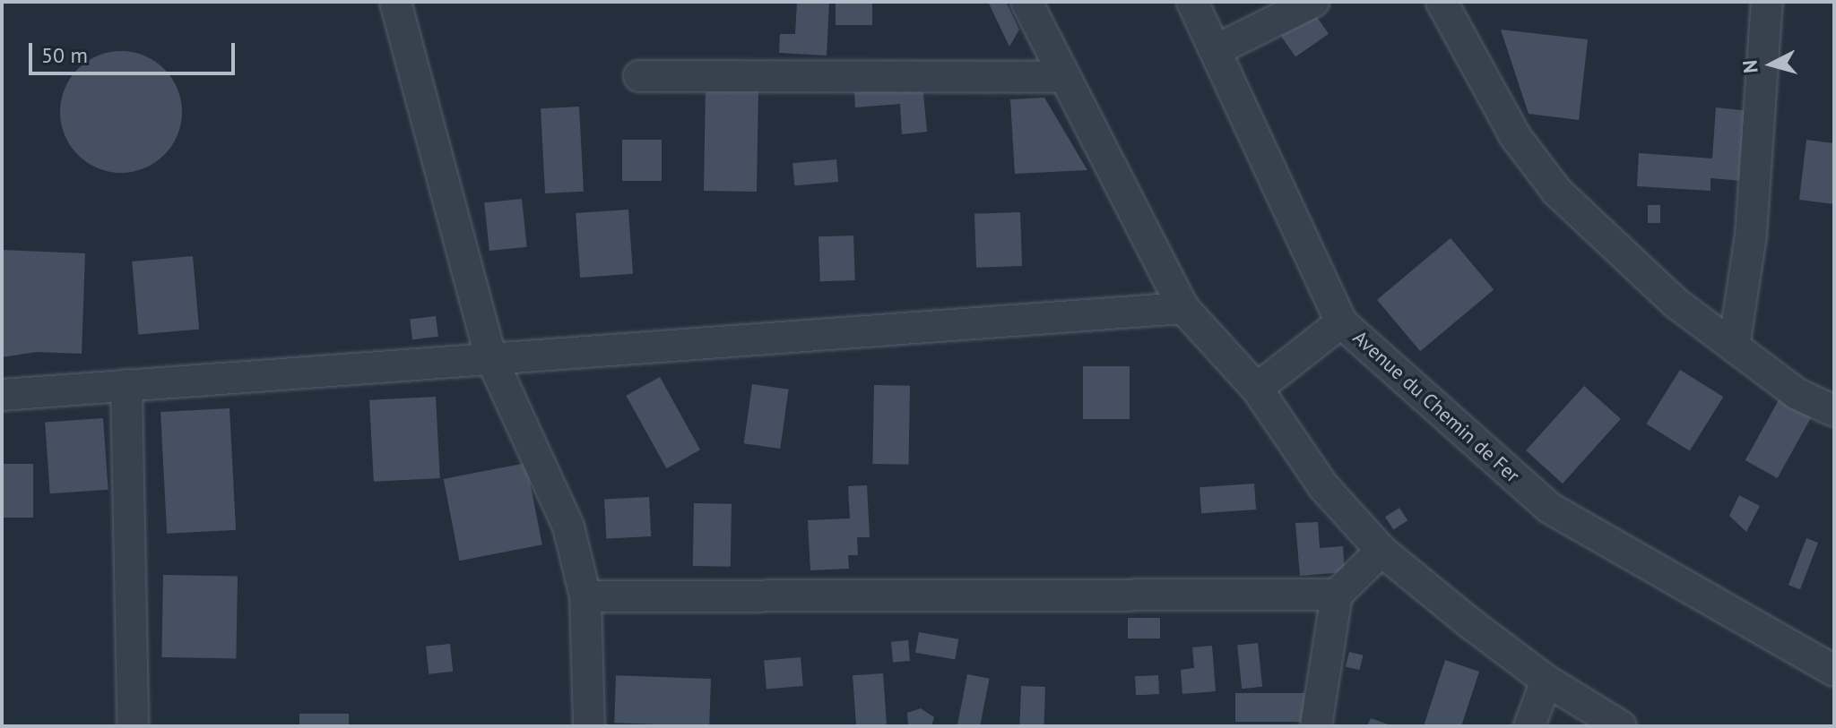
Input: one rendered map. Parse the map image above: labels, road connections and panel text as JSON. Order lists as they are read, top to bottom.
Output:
{
  "streets": {
    "street": ["Avenue du Chemin de Fer"]
  },
  "scale_bar": "50 m",
  "north": "left"
}
